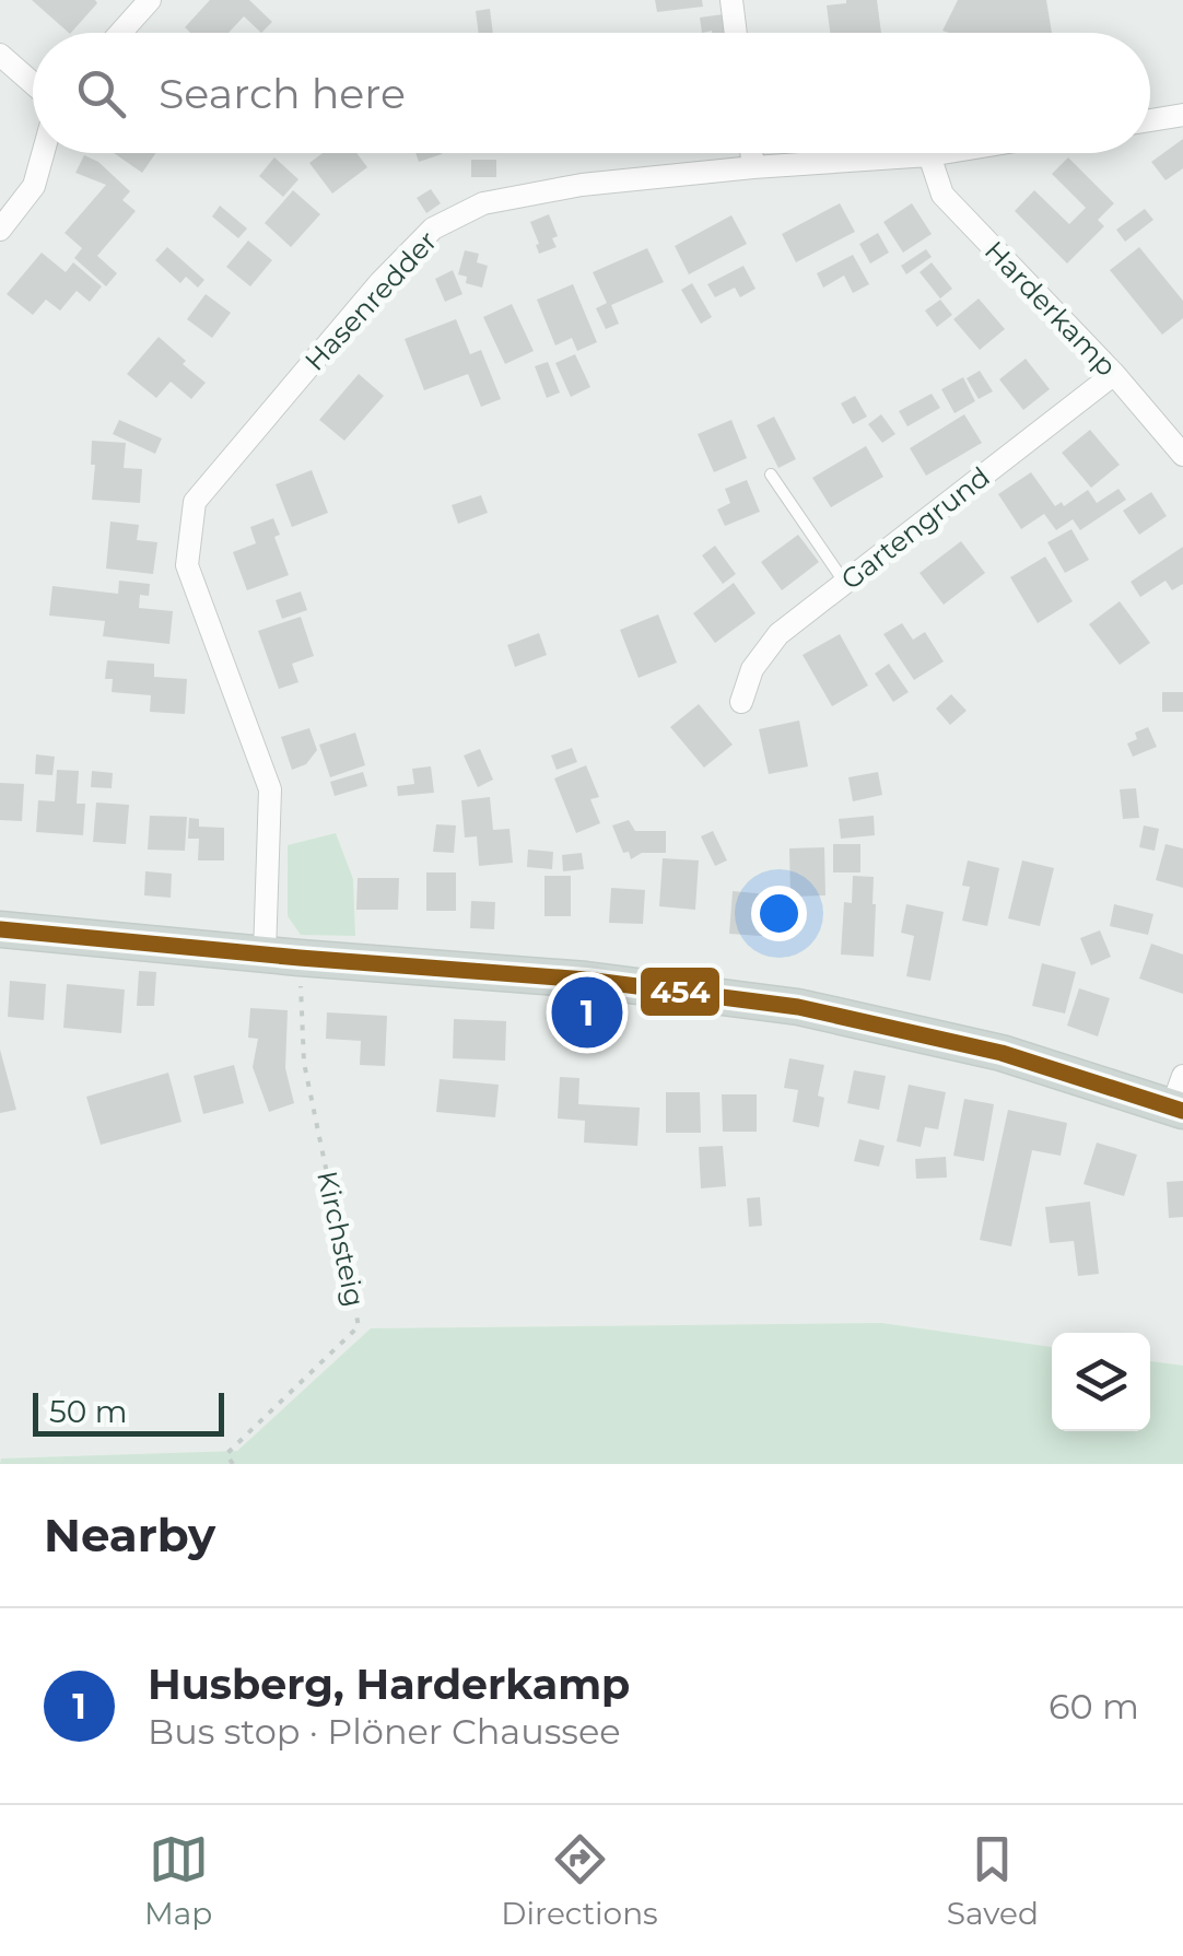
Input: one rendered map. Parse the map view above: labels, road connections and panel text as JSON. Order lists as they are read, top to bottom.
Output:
{
  "streets": {
    "street": ["Hasenredder", "Harderkamp", "Gartengrund"],
    "path": ["Kirchsteig"]
  },
  "crossings": [
    ["Hasenredder", "Harderkamp"],
    ["Hasenredder", "Kirchsteig"],
    ["Harderkamp", "Gartengrund"]
  ],
  "lines": ["transit line 454"],
  "scale_bar": "50 m",
  "page": {
    "search": "Search here",
    "pins": "1",
    "scale": "50 m",
    "heading": "Nearby",
    "list": [
      {
        "mark": "1",
        "name": "Husberg, Harderkamp",
        "note": "Bus stop · Plöner Chaussee",
        "value": "60 m"
      }
    ],
    "nav": ["Map", "Directions", "Saved"]
  }
}
